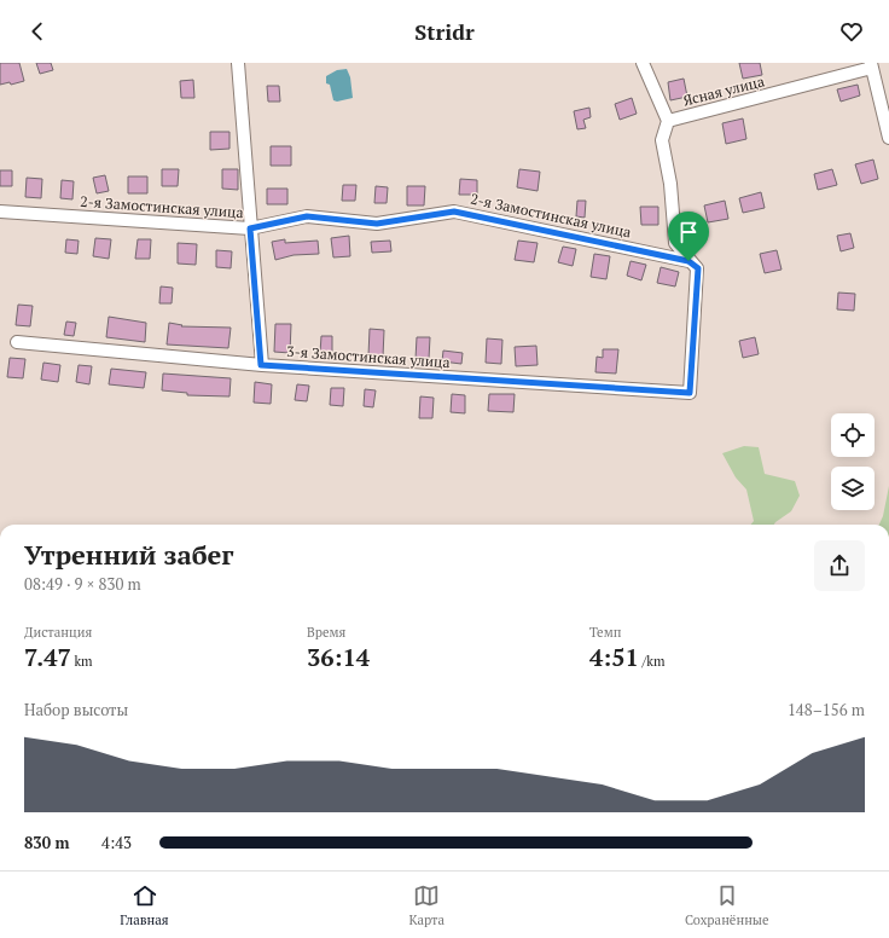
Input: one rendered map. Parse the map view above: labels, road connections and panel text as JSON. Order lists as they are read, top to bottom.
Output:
{
  "streets": {
    "street": ["Ясная улица", "2-я Замостинская улица", "3-я Замостинская улица"]
  },
  "crossings": [
    ["2-я Замостинская улица", "3-я Замостинская улица"]
  ],
  "page": {
    "header": "Stridr",
    "heading": ["Утренний забег", "08:49 · 9 × 830 m"],
    "stats": [
      ["Дистанция", "7.47 km"],
      ["Время", "36:14"],
      ["Темп", "4:51 /km"]
    ],
    "chart": ["Набор высоты", "148–156 m"],
    "list": [
      {
        "name": "830 m",
        "note": "4:43"
      }
    ],
    "tabs": ["Главная", "Карта", "Сохранённые"]
  }
}
